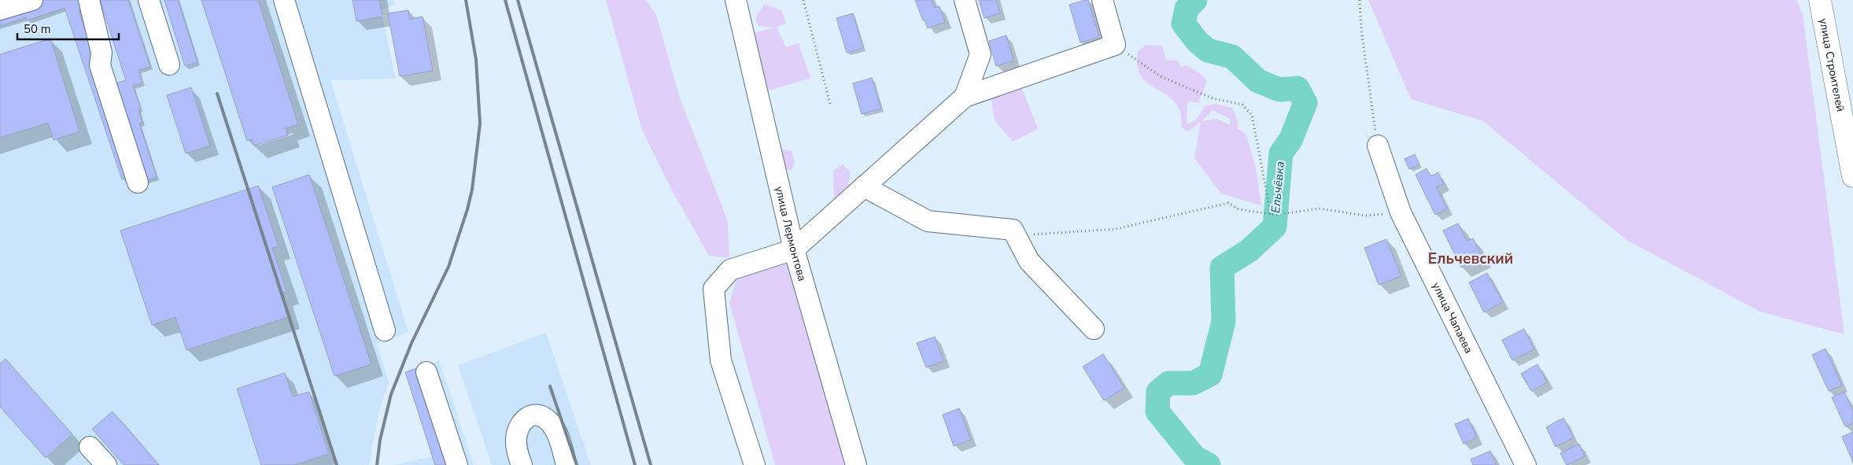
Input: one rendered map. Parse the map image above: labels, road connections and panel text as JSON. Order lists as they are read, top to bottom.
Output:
{
  "streets": {
    "main road": ["улица Строителей"],
    "street": ["улица Лермонтова", "улица Чапаева"]
  },
  "districts": ["Ельчевский"],
  "water": ["Ельчёвка"],
  "scale_bar": "50 m"
}
